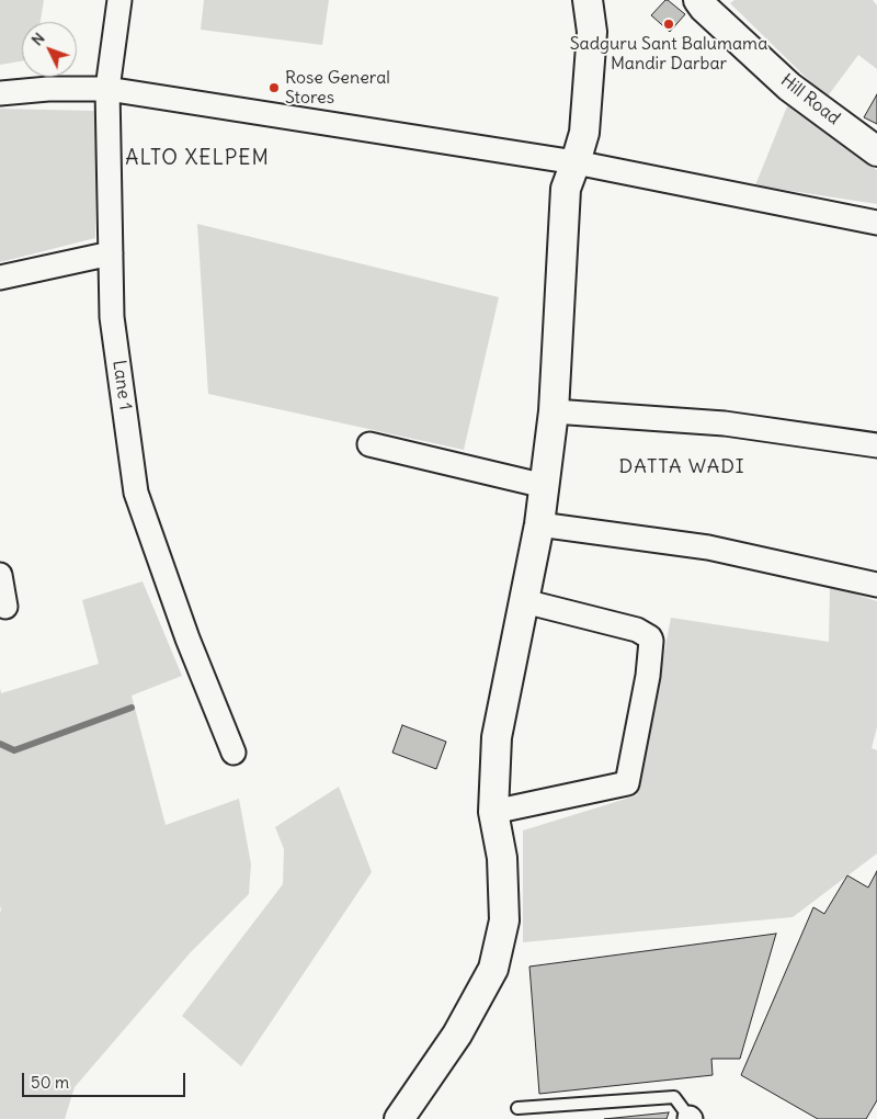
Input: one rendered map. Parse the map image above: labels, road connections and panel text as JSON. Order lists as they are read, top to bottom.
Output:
{
  "streets": {
    "street": ["Hill Road", "Lane 1"]
  },
  "districts": ["ALTO XELPEM", "DATTA WADI"],
  "places": ["Sadguru Sant Balumama Mandir Darbar", "Rose General Stores"],
  "scale_bar": "50 m",
  "north": "top left"
}
